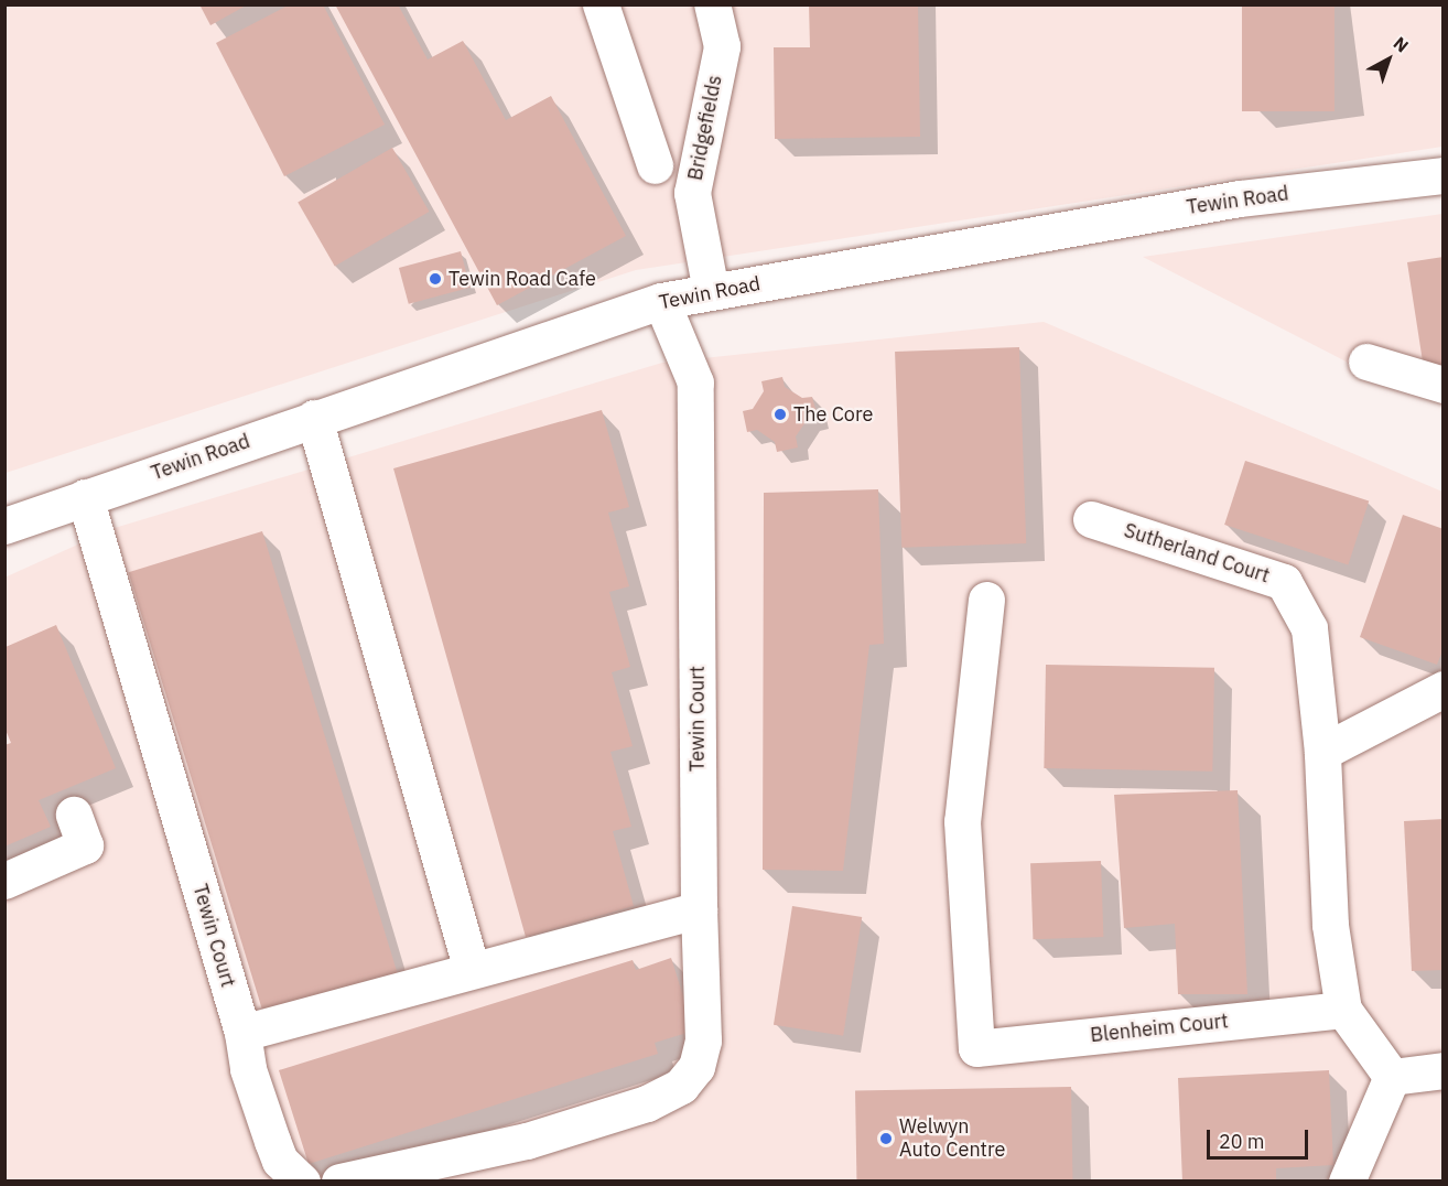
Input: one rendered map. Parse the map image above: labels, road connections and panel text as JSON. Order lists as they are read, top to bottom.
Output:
{
  "streets": {
    "street": [
      "Bridgefields",
      "Tewin Road",
      "Sutherland Court",
      "Tewin Court",
      "Blenheim Court"
    ]
  },
  "crossings": [
    ["Bridgefields", "Tewin Road"],
    ["Tewin Road", "Tewin Court"],
    ["Sutherland Court", "Blenheim Court"]
  ],
  "places": ["Tewin Road Cafe", "The Core", "Welwyn Auto Centre"],
  "scale_bar": "20 m",
  "north": "top right"
}
